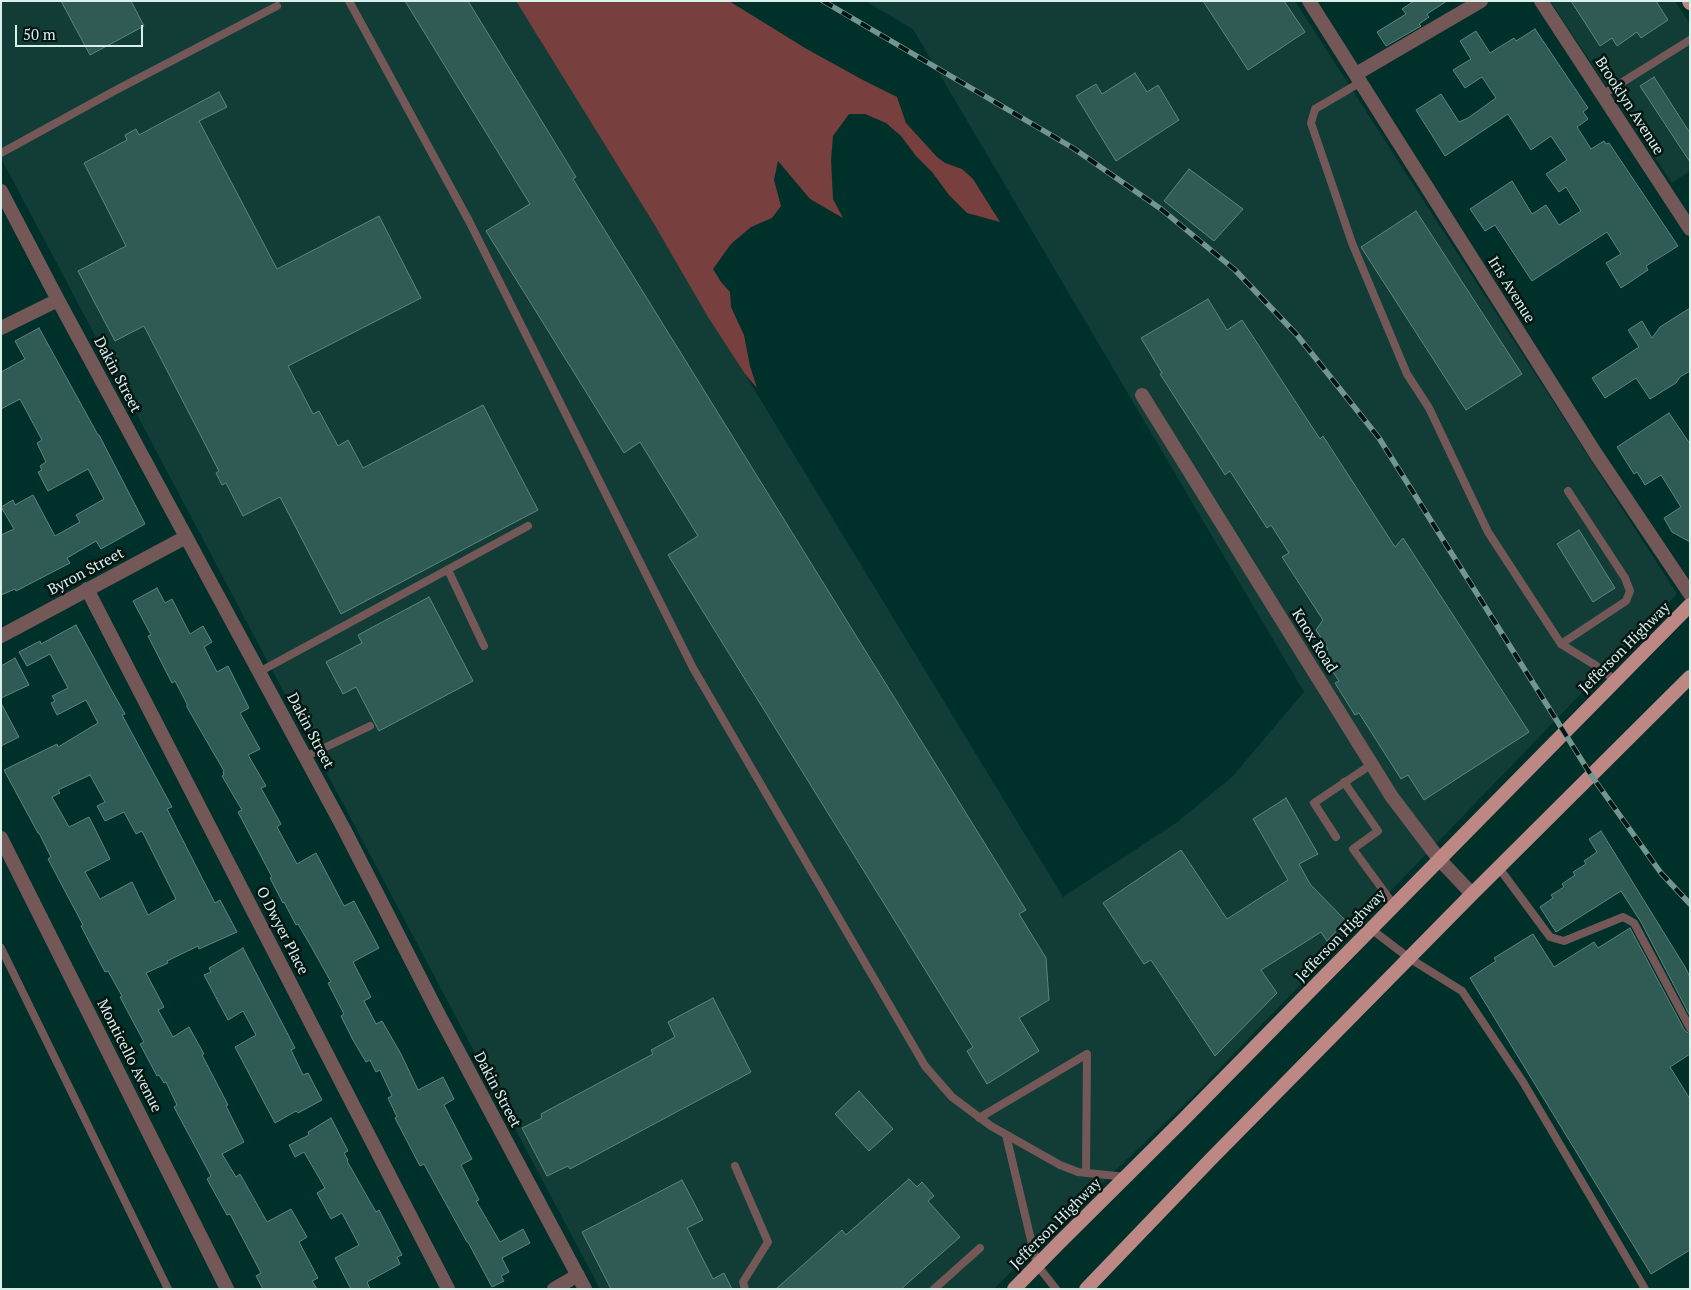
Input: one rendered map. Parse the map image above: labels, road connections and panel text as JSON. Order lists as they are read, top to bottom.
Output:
{
  "streets": {
    "main road": ["Jefferson Highway"],
    "street": [
      "Brooklyn Avenue",
      "Iris Avenue",
      "Dakin Street",
      "Byron Street",
      "Knox Road",
      "O Dwyer Place",
      "Monticello Avenue"
    ]
  },
  "crossings": [
    ["Dakin Street", "Byron Street"],
    ["Byron Street", "O Dwyer Place"],
    ["Knox Road", "Jefferson Highway"]
  ],
  "scale_bar": "50 m"
}
